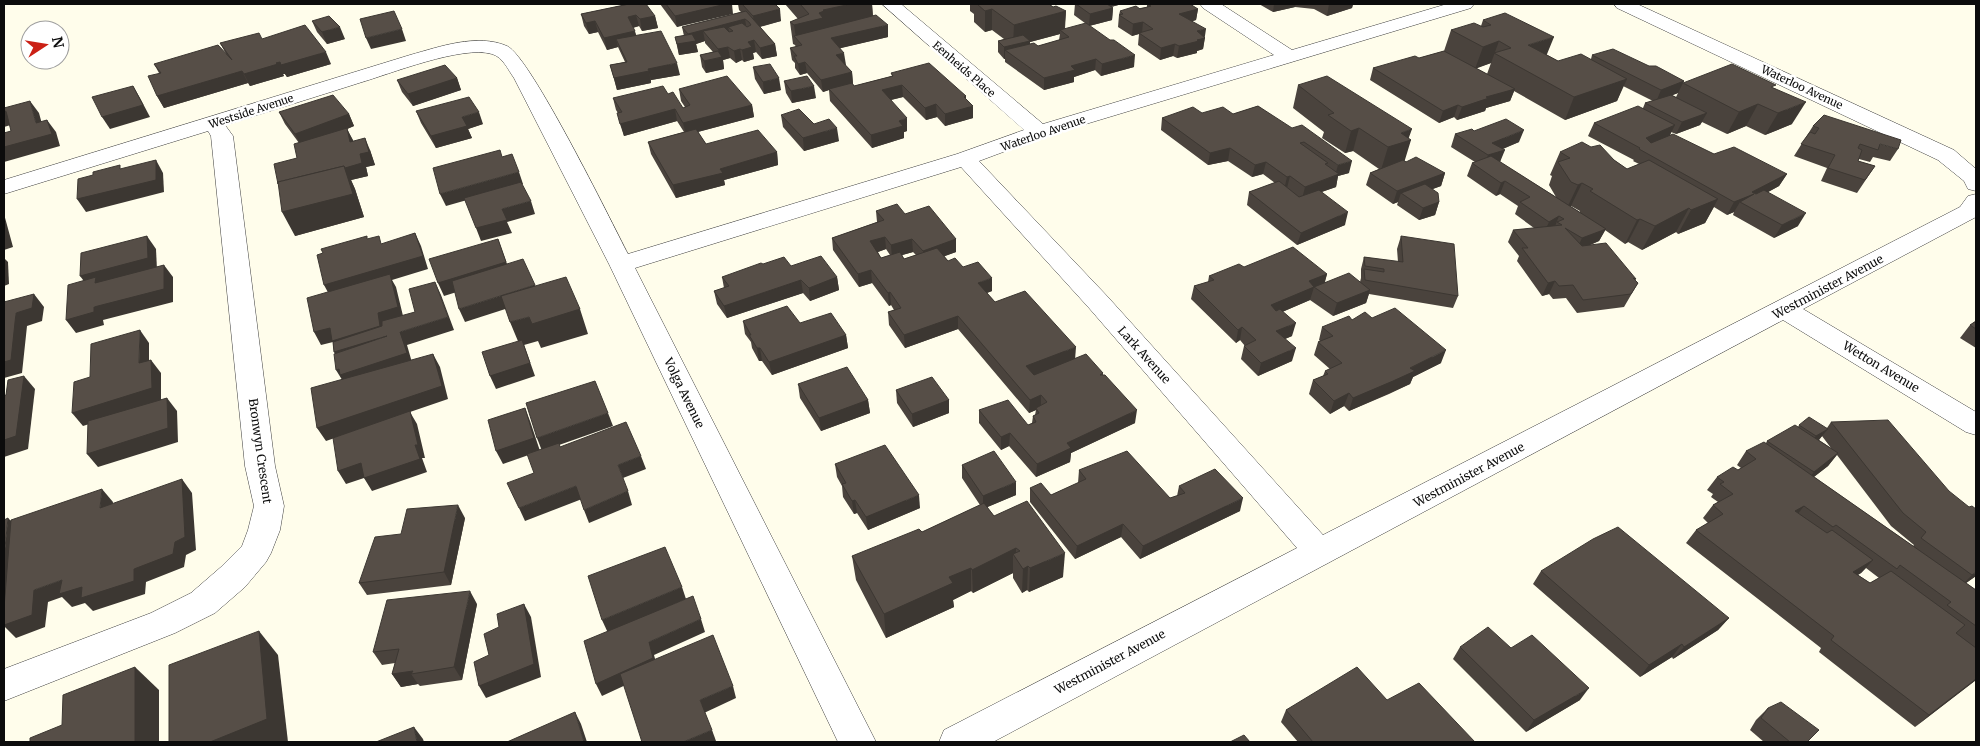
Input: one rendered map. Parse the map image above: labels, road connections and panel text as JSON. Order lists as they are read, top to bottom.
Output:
{
  "streets": {
    "street": [
      "Eenheids Place",
      "Waterloo Avenue",
      "Westside Avenue",
      "Westminister Avenue",
      "Lark Avenue",
      "Wetton Avenue",
      "Volga Avenue",
      "Bronwyn Crescent"
    ]
  },
  "crossings": [
    ["Eenheids Place", "Waterloo Avenue"],
    ["Waterloo Avenue", "Westminister Avenue"],
    ["Waterloo Avenue", "Lark Avenue"],
    ["Waterloo Avenue", "Volga Avenue"],
    ["Westside Avenue", "Volga Avenue"],
    ["Westside Avenue", "Bronwyn Crescent"],
    ["Westminister Avenue", "Lark Avenue"],
    ["Westminister Avenue", "Wetton Avenue"]
  ],
  "north": "right"
}
